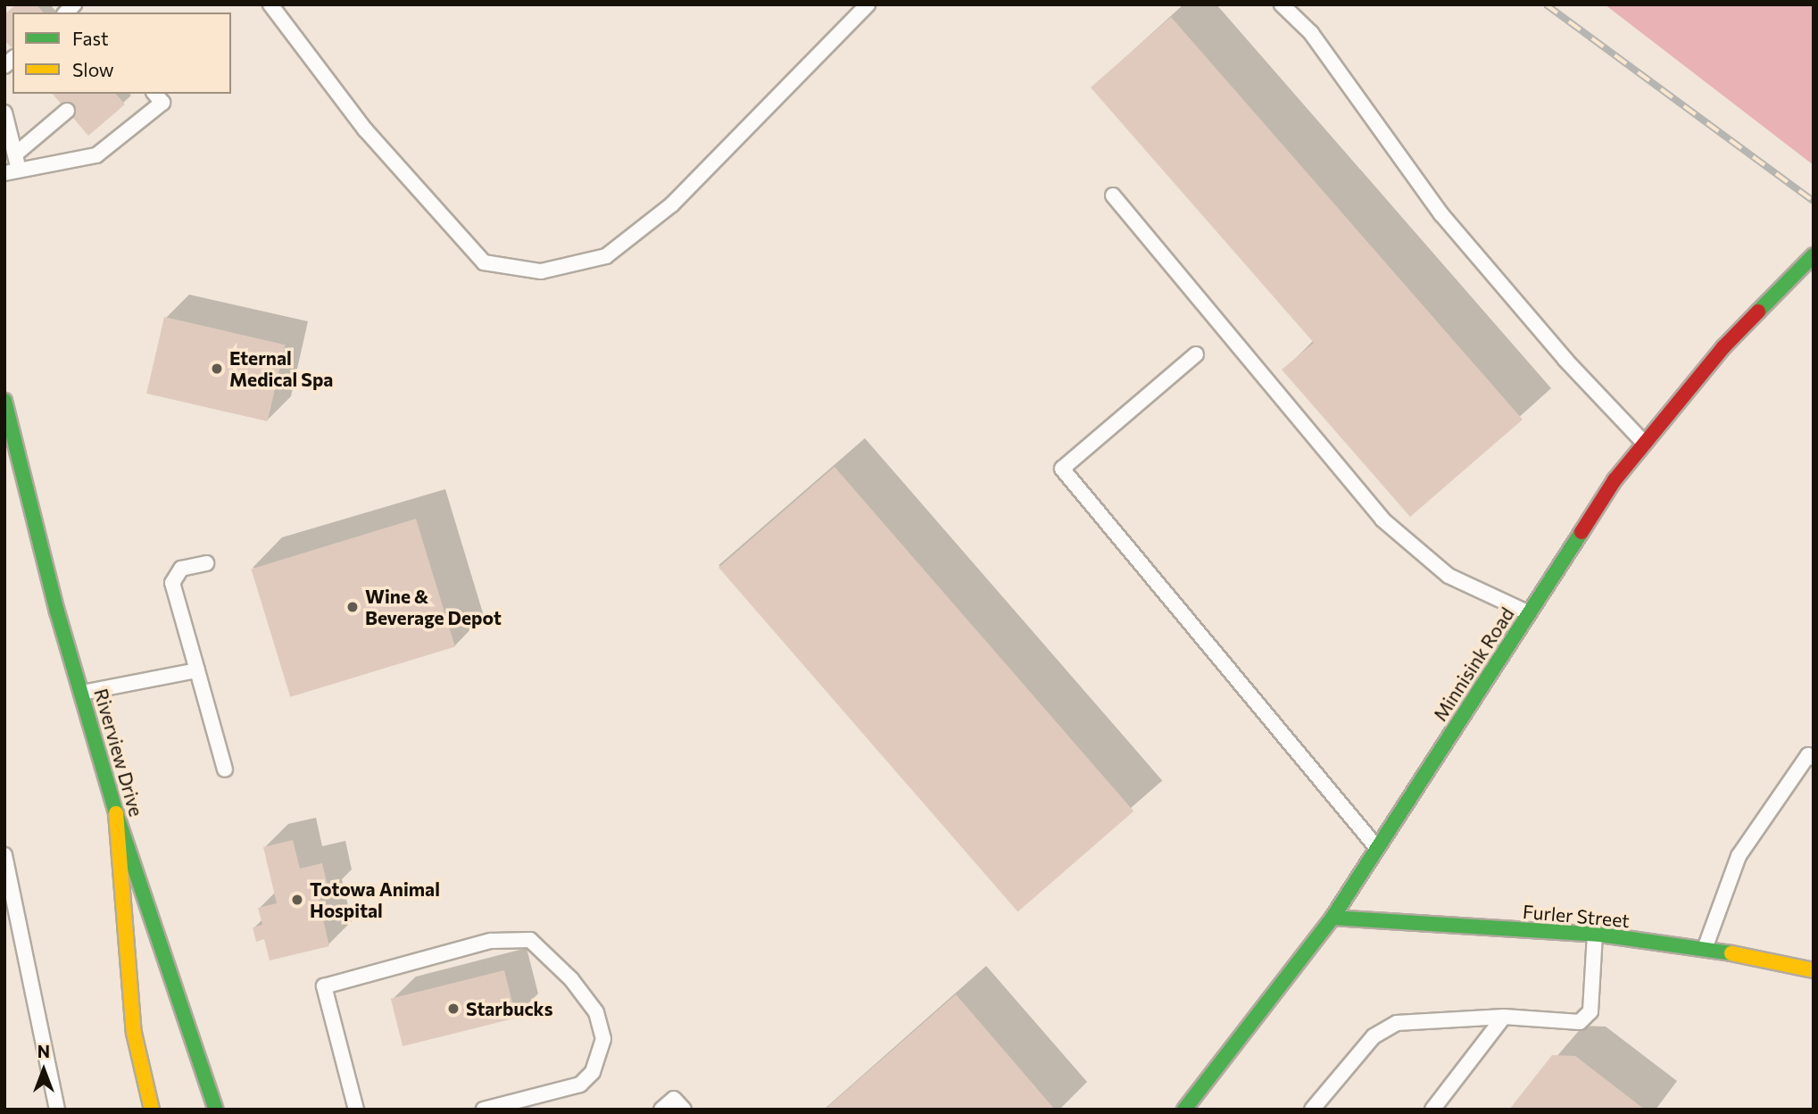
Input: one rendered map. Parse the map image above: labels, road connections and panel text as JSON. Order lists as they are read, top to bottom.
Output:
{
  "streets": {
    "main road": ["Minnisink Road", "Riverview Drive", "Furler Street"]
  },
  "crossings": [
    ["Minnisink Road", "Furler Street"]
  ],
  "places": [
    "Eternal Medical Spa",
    "Wine & Beverage Depot",
    "Totowa Animal Hospital",
    "Starbucks"
  ],
  "legend": ["Fast", "Slow"],
  "north": "top"
}
